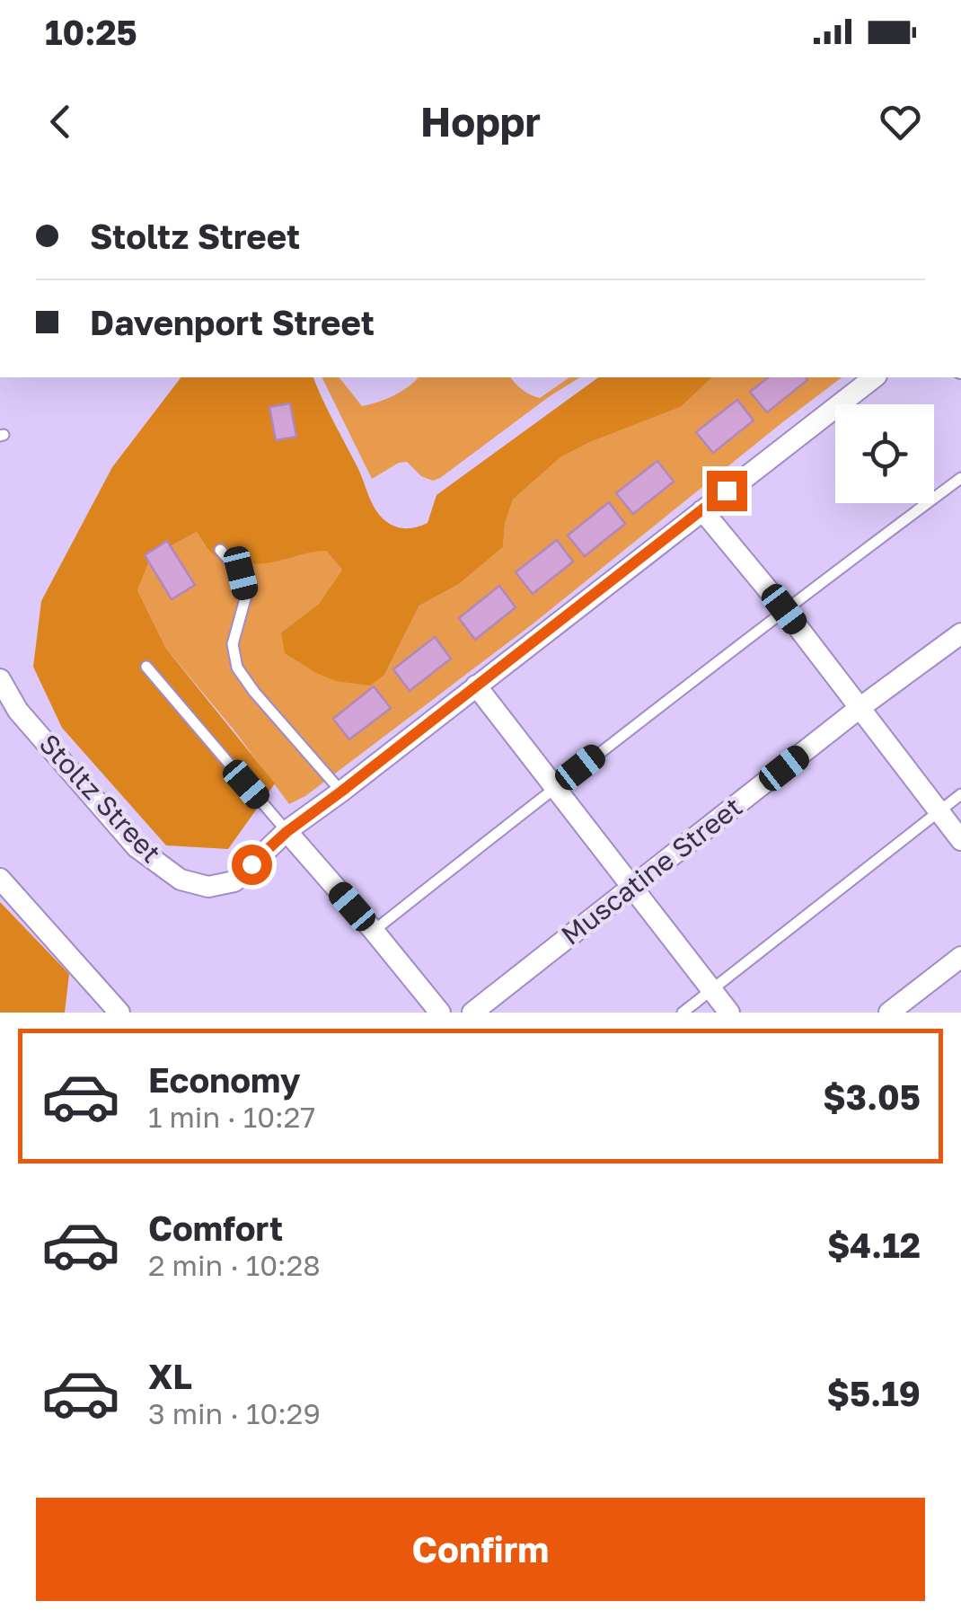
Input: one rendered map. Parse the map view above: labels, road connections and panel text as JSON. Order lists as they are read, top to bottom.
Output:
{
  "streets": {
    "street": ["Stoltz Street", "Muscatine Street"]
  },
  "page": {
    "status": "10:25",
    "header": "Hoppr",
    "banner": ["Stoltz Street", "Davenport Street"],
    "list": [
      {
        "name": "Economy",
        "note": "1 min · 10:27",
        "value": "$3.05"
      },
      {
        "name": "Comfort",
        "note": "2 min · 10:28",
        "value": "$4.12"
      },
      {
        "name": "XL",
        "note": "3 min · 10:29",
        "value": "$5.19"
      }
    ],
    "buttons": "Confirm"
  }
}
